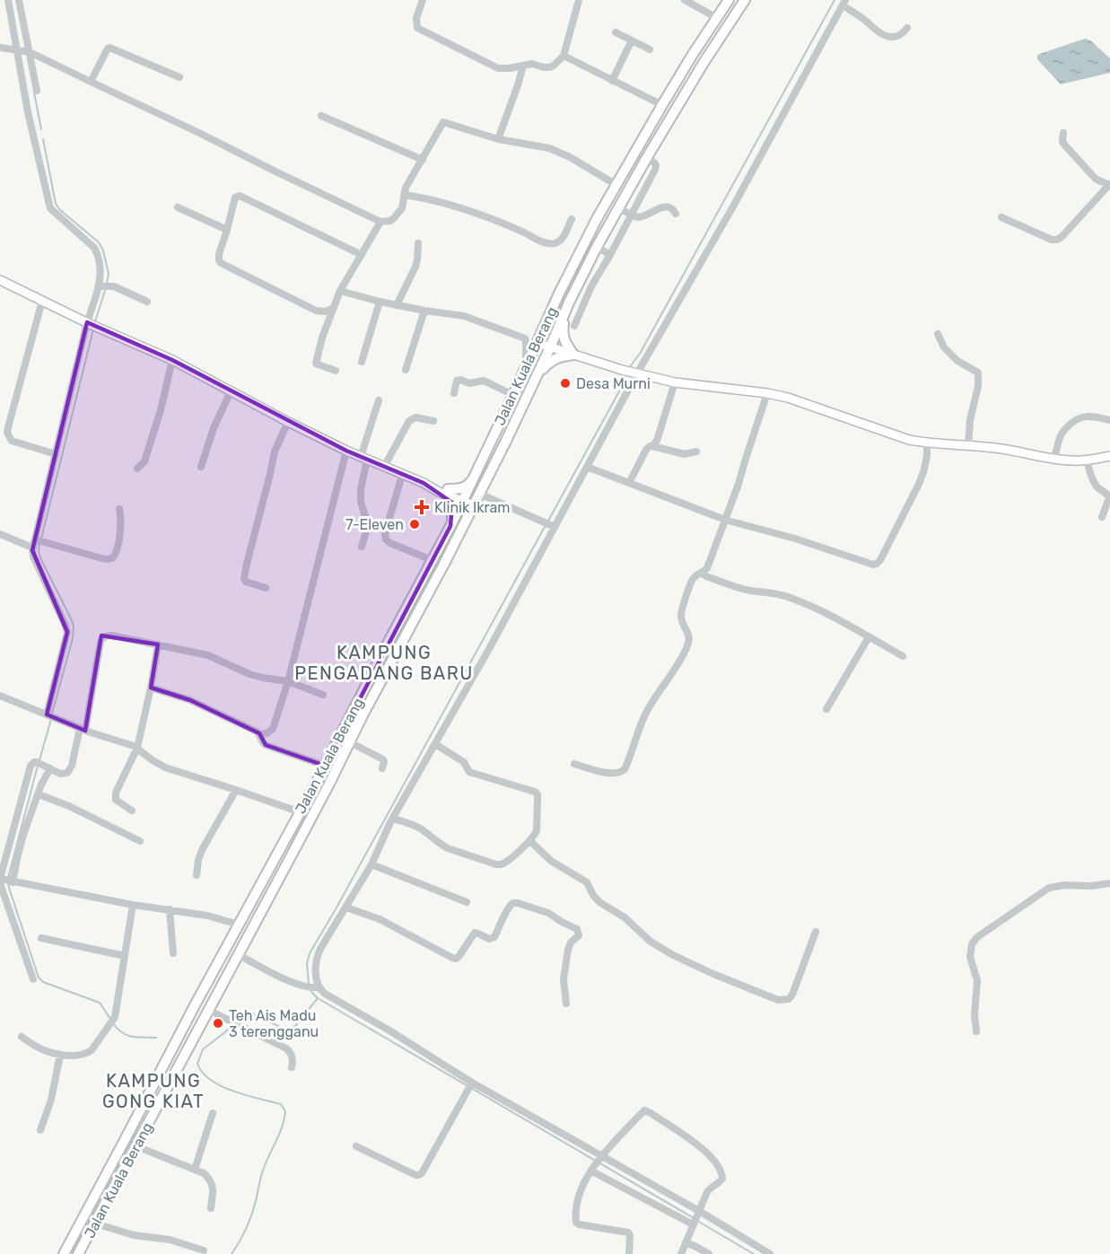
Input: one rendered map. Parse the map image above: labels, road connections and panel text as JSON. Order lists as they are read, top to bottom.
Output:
{
  "streets": {
    "highway": ["Jalan Kuala Berang"]
  },
  "districts": ["KAMPUNG PENGADANG BARU", "KAMPUNG GONG KIAT"],
  "places": {
    "other": ["Desa Murni", "7-Eleven", "Teh Ais Madu 3 terengganu"],
    "health": ["Klinik Ikram"]
  }
}
